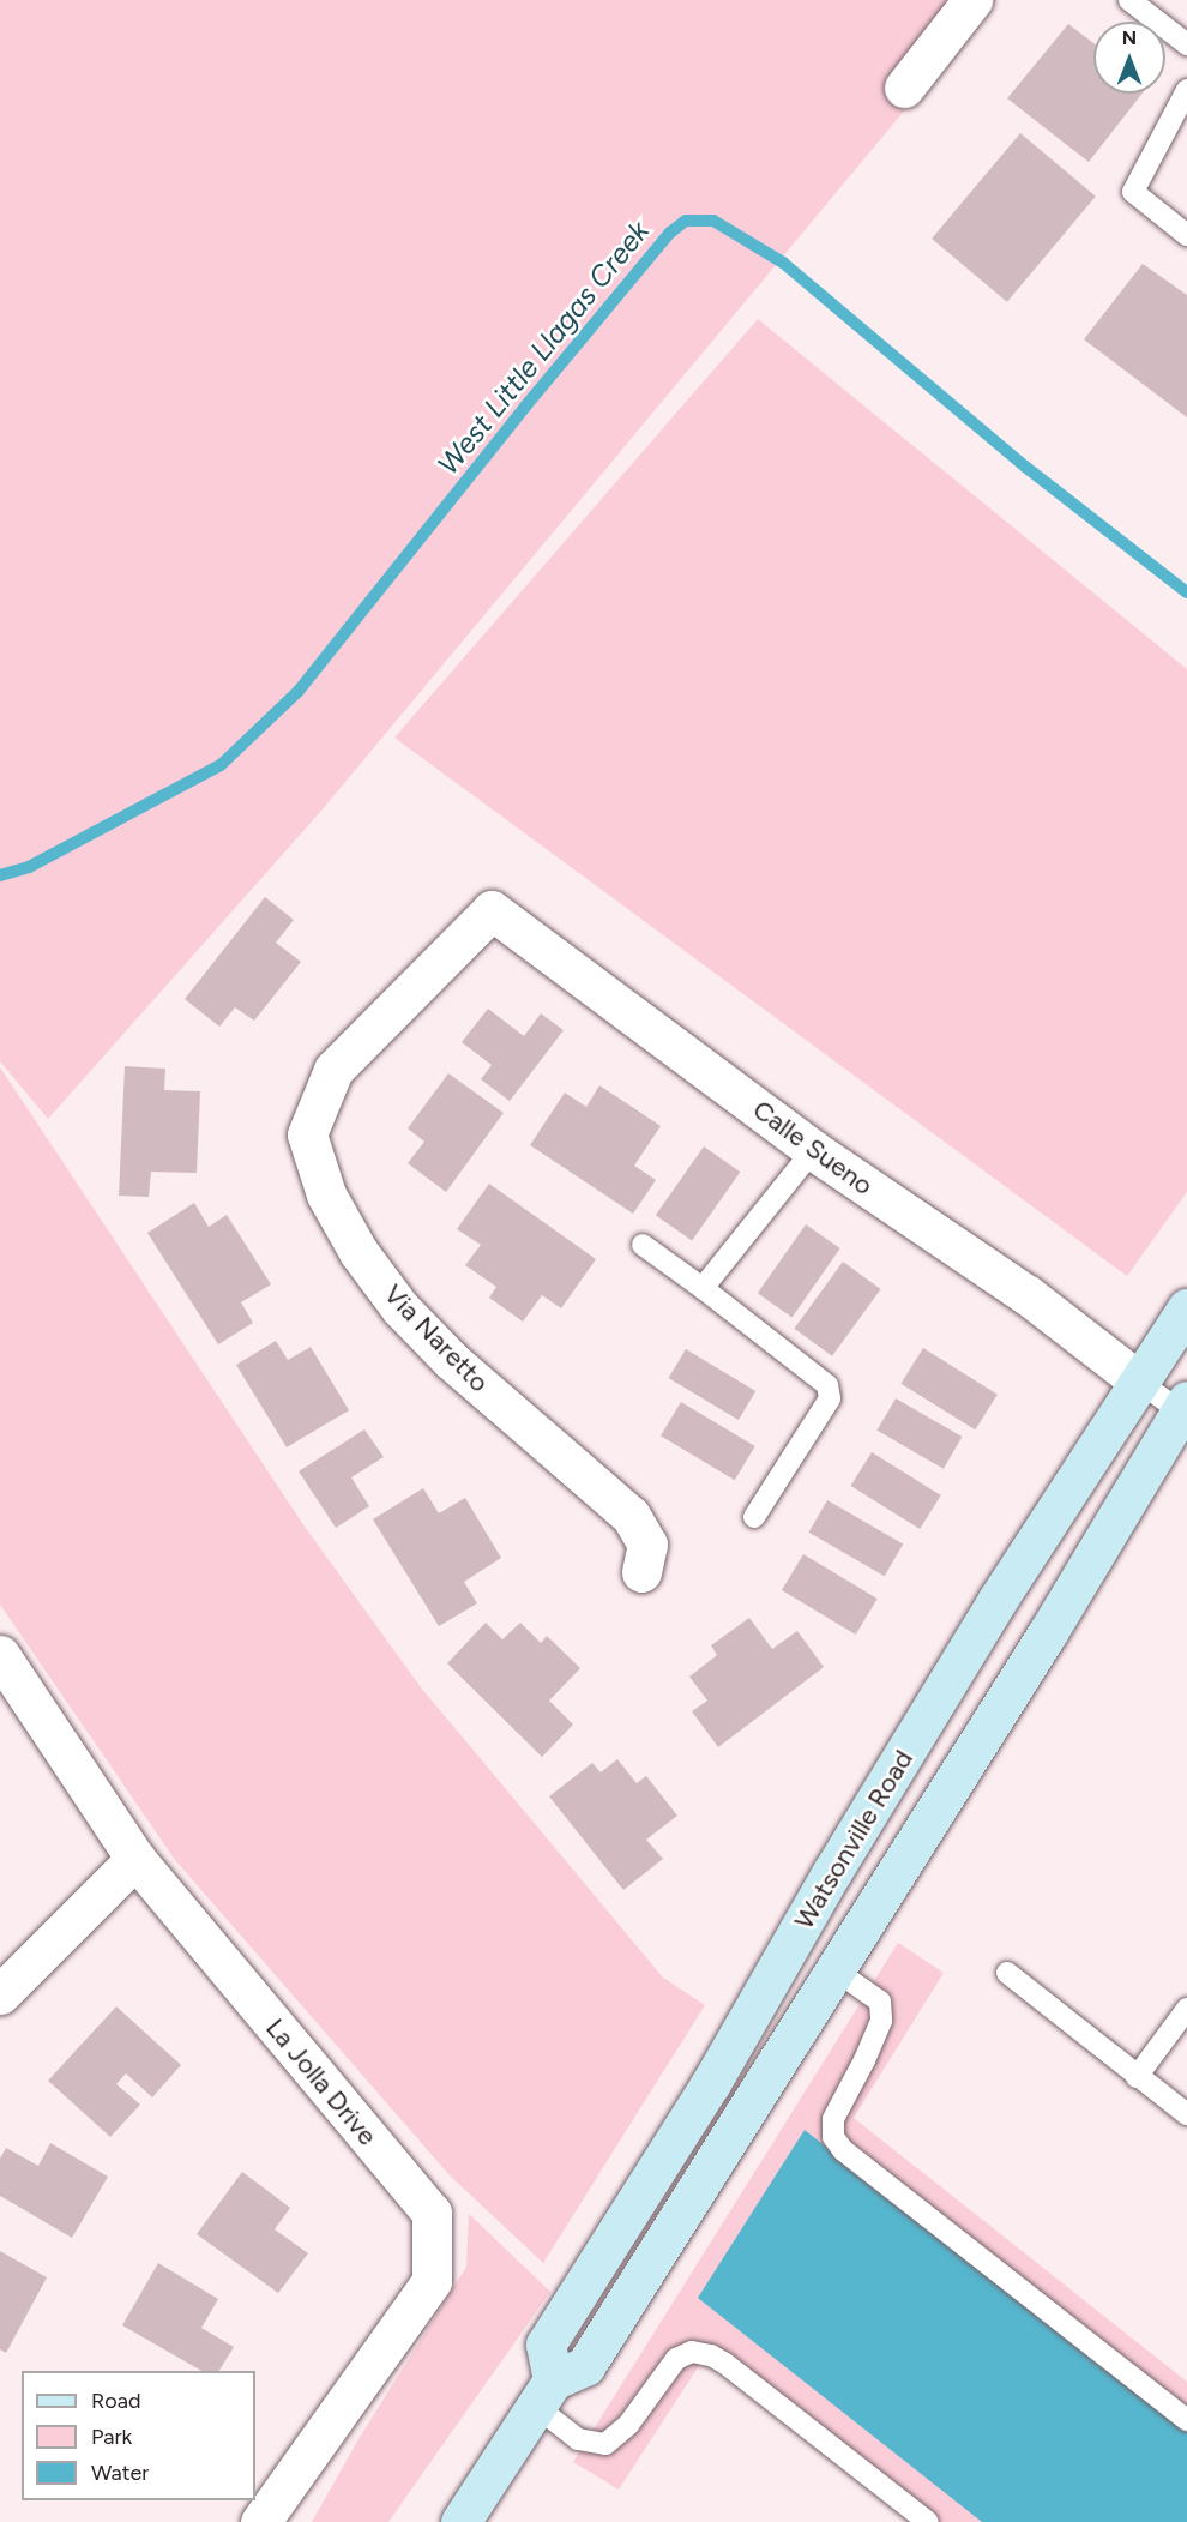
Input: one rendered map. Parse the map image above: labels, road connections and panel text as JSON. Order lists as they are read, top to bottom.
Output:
{
  "streets": {
    "main road": ["Watsonville Road"],
    "street": ["Calle Sueno", "Via Naretto", "La Jolla Drive"]
  },
  "crossings": [
    ["Calle Sueno", "Via Naretto"],
    ["Calle Sueno", "Watsonville Road"]
  ],
  "water": ["West Little Llagas Creek"],
  "legend": ["Road", "Park", "Water"],
  "north": "top"
}
